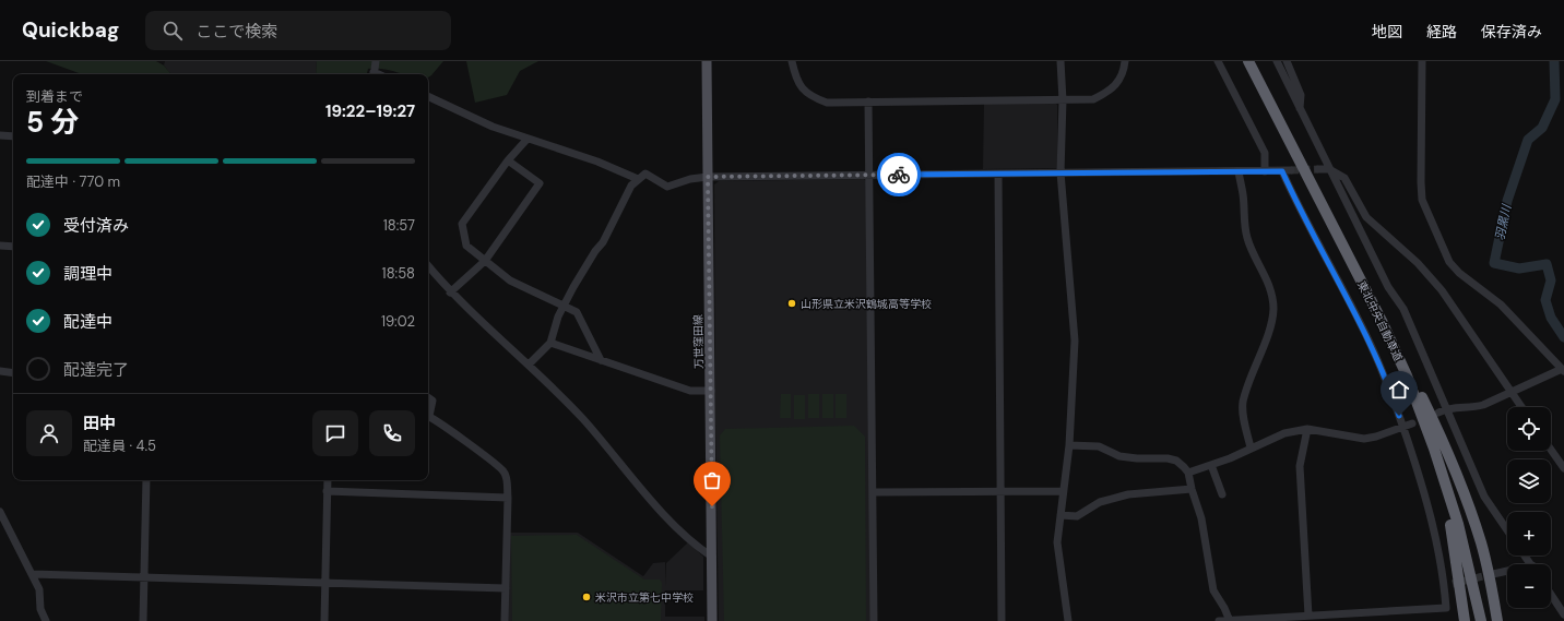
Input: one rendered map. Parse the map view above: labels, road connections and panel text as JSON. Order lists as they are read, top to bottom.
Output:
{
  "streets": {
    "highway": ["東北中央自動車道"],
    "main road": ["万世窪田線"]
  },
  "water": ["羽黒川"],
  "places": ["山形県立米沢鶴城高等学校", "米沢市立第七中学校"],
  "page": {
    "header": "Quickbag",
    "search": "ここで検索",
    "nav": ["地図", "経路", "保存済み"],
    "heading": ["5 分", "到着まで", "19:22–19:27"],
    "panel": ["田中", "配達員 · 4.5"],
    "bar": "配達中 · 770 m",
    "list": [
      ["受付済み", "18:57"],
      ["調理中", "18:58"],
      ["配達中", "19:02"],
      "配達完了"
    ],
    "map_buttons": ["+", "−"]
  }
}
